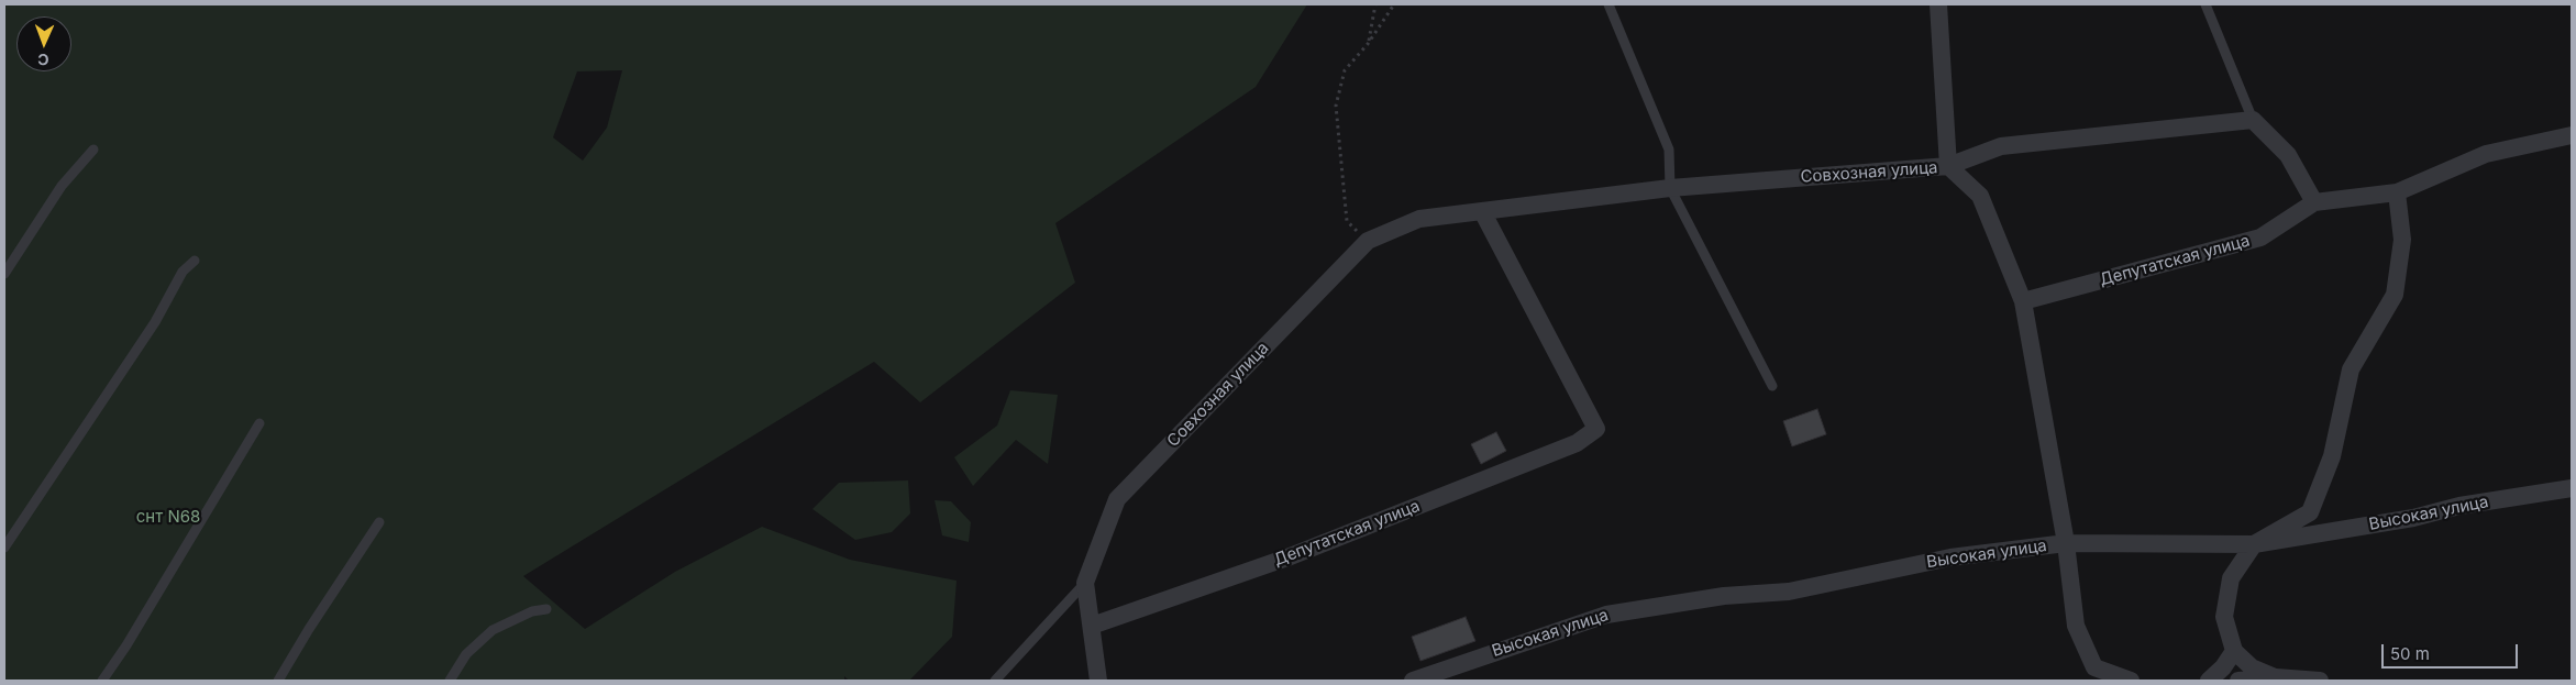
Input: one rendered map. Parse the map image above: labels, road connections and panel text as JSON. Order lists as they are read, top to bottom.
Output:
{
  "streets": {
    "street": ["Совхозная улица", "Депутатская улица", "Высокая улица"]
  },
  "crossings": [
    ["Совхозная улица", "Депутатская улица"]
  ],
  "parks": ["снт N68"],
  "scale_bar": "50 m",
  "north": "bottom"
}
